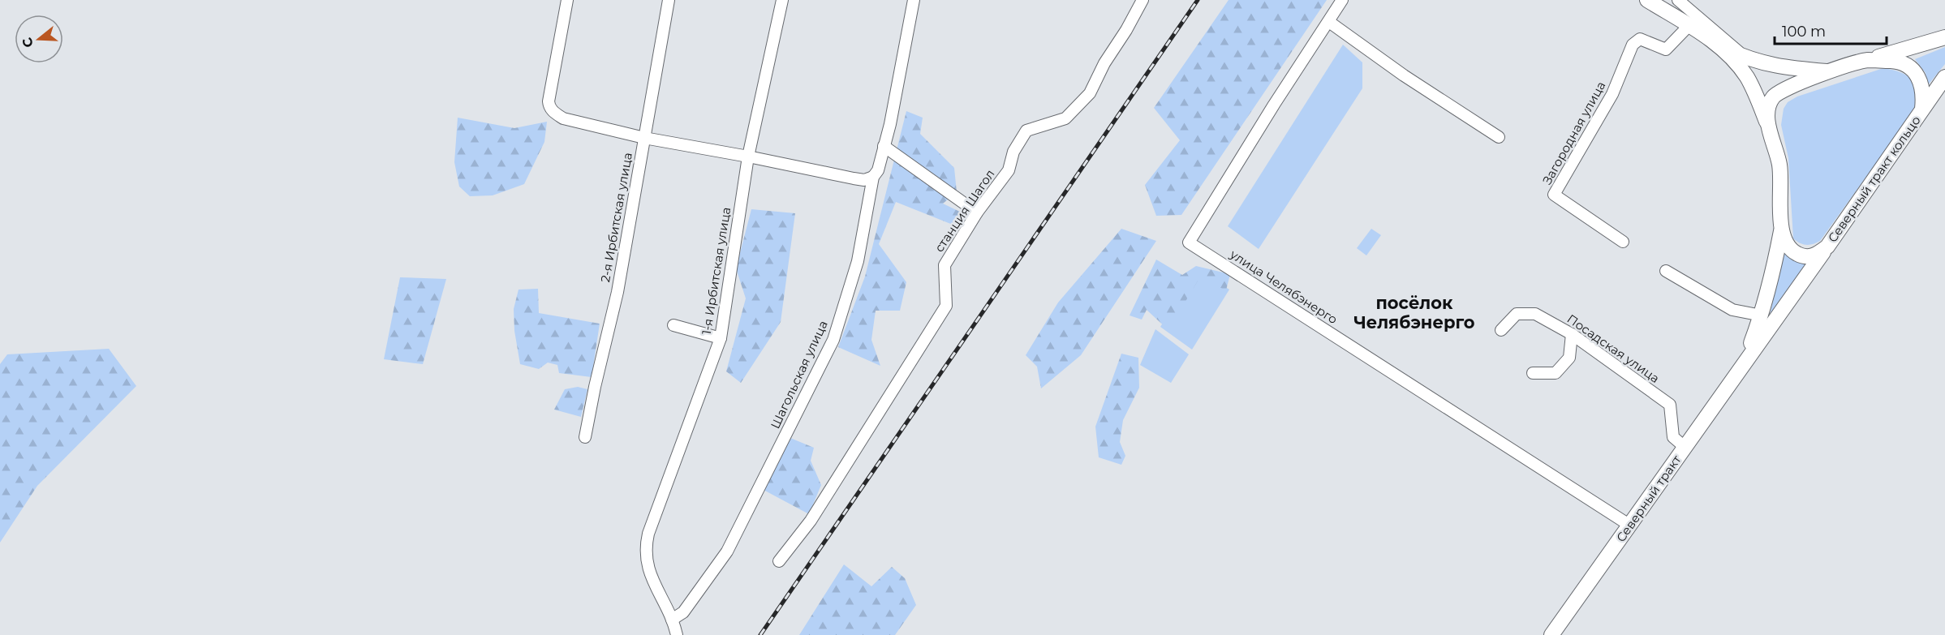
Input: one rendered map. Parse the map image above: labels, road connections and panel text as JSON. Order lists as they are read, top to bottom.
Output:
{
  "streets": {
    "main road": ["Северный тракт кольцо", "Северный тракт"],
    "street": [
      "Загородная улица",
      "станция Шагол",
      "2-я Ирбитская улица",
      "1-я Ирбитская улица",
      "улица Челябэнерго",
      "Посадская улица",
      "Шагольская улица"
    ]
  },
  "crossings": [
    ["Северный тракт кольцо", "Северный тракт"],
    ["1-я Ирбитская улица", "Шагольская улица"],
    ["улица Челябэнерго", "Северный тракт"],
    ["Посадская улица", "Северный тракт"]
  ],
  "districts": ["посёлок Челябэнерго"],
  "scale_bar": "100 m",
  "north": "left"
}
